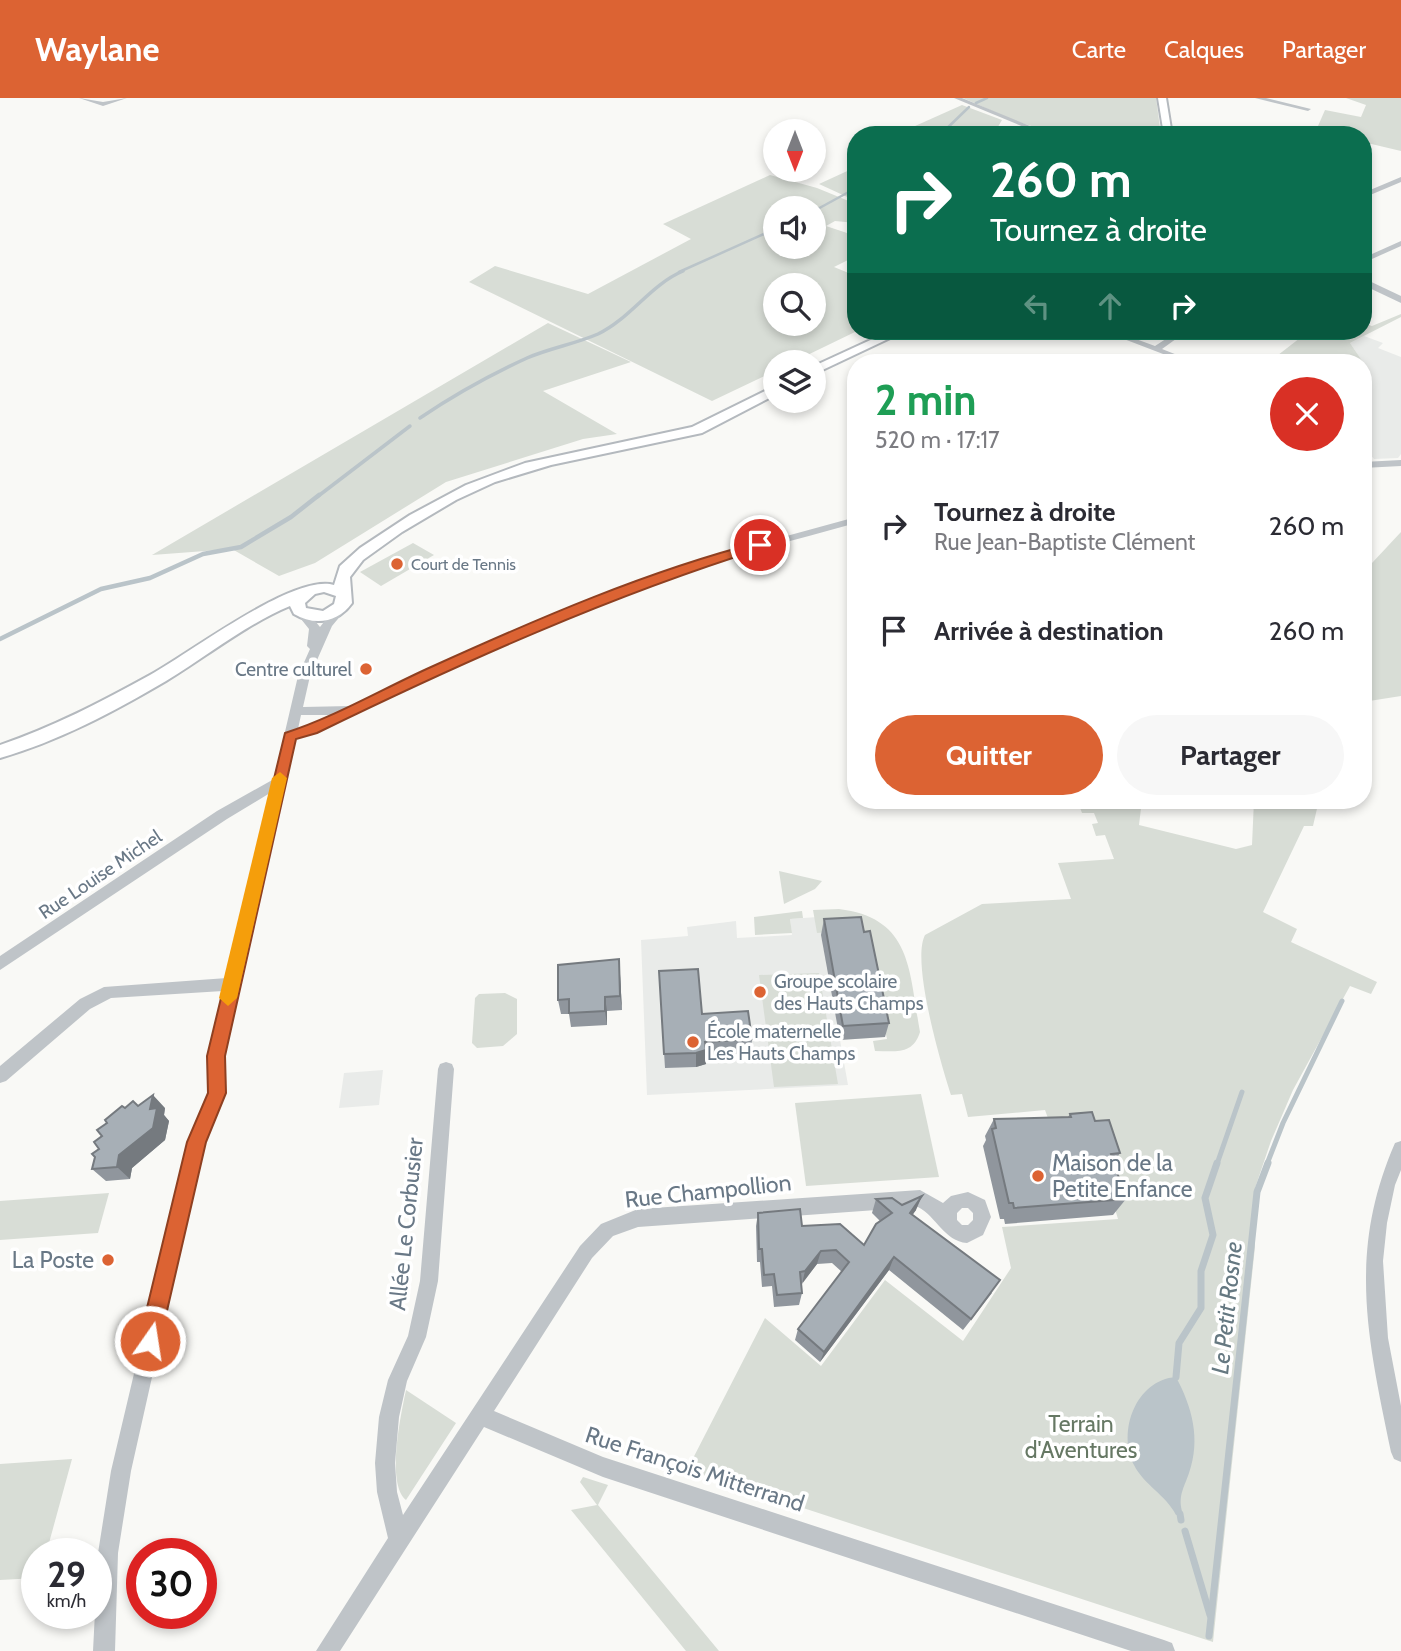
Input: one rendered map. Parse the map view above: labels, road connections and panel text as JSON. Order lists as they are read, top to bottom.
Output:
{
  "streets": {
    "street": [
      "Rue Louise Michel",
      "Rue Champollion",
      "Allée Le Corbusier",
      "Rue François Mitterrand"
    ]
  },
  "crossings": [
    ["Rue Champollion", "Rue François Mitterrand"]
  ],
  "water": ["Le Petit Rosne"],
  "parks": ["Terrain d'Aventures"],
  "places": [
    "Court de Tennis",
    "Centre culturel",
    "Groupe scolaire des Hauts Champs",
    "École maternelle Les Hauts Champs",
    "Maison de la Petite Enfance",
    "La Poste"
  ],
  "north": "bottom",
  "page": {
    "header": "Waylane",
    "nav": ["Carte", "Calques", "Partager"],
    "turn": ["260 m", "Tournez à droite"],
    "heading": ["2 min", "520 m · 17:17"],
    "list": [
      {
        "name": "Tournez à droite",
        "note": "Rue Jean-Baptiste Clément",
        "value": "260 m"
      },
      {
        "name": "Arrivée à destination",
        "value": "260 m"
      }
    ],
    "buttons": ["Quitter", "Partager"],
    "speed": "29 km/h",
    "limit": "30"
  }
}
